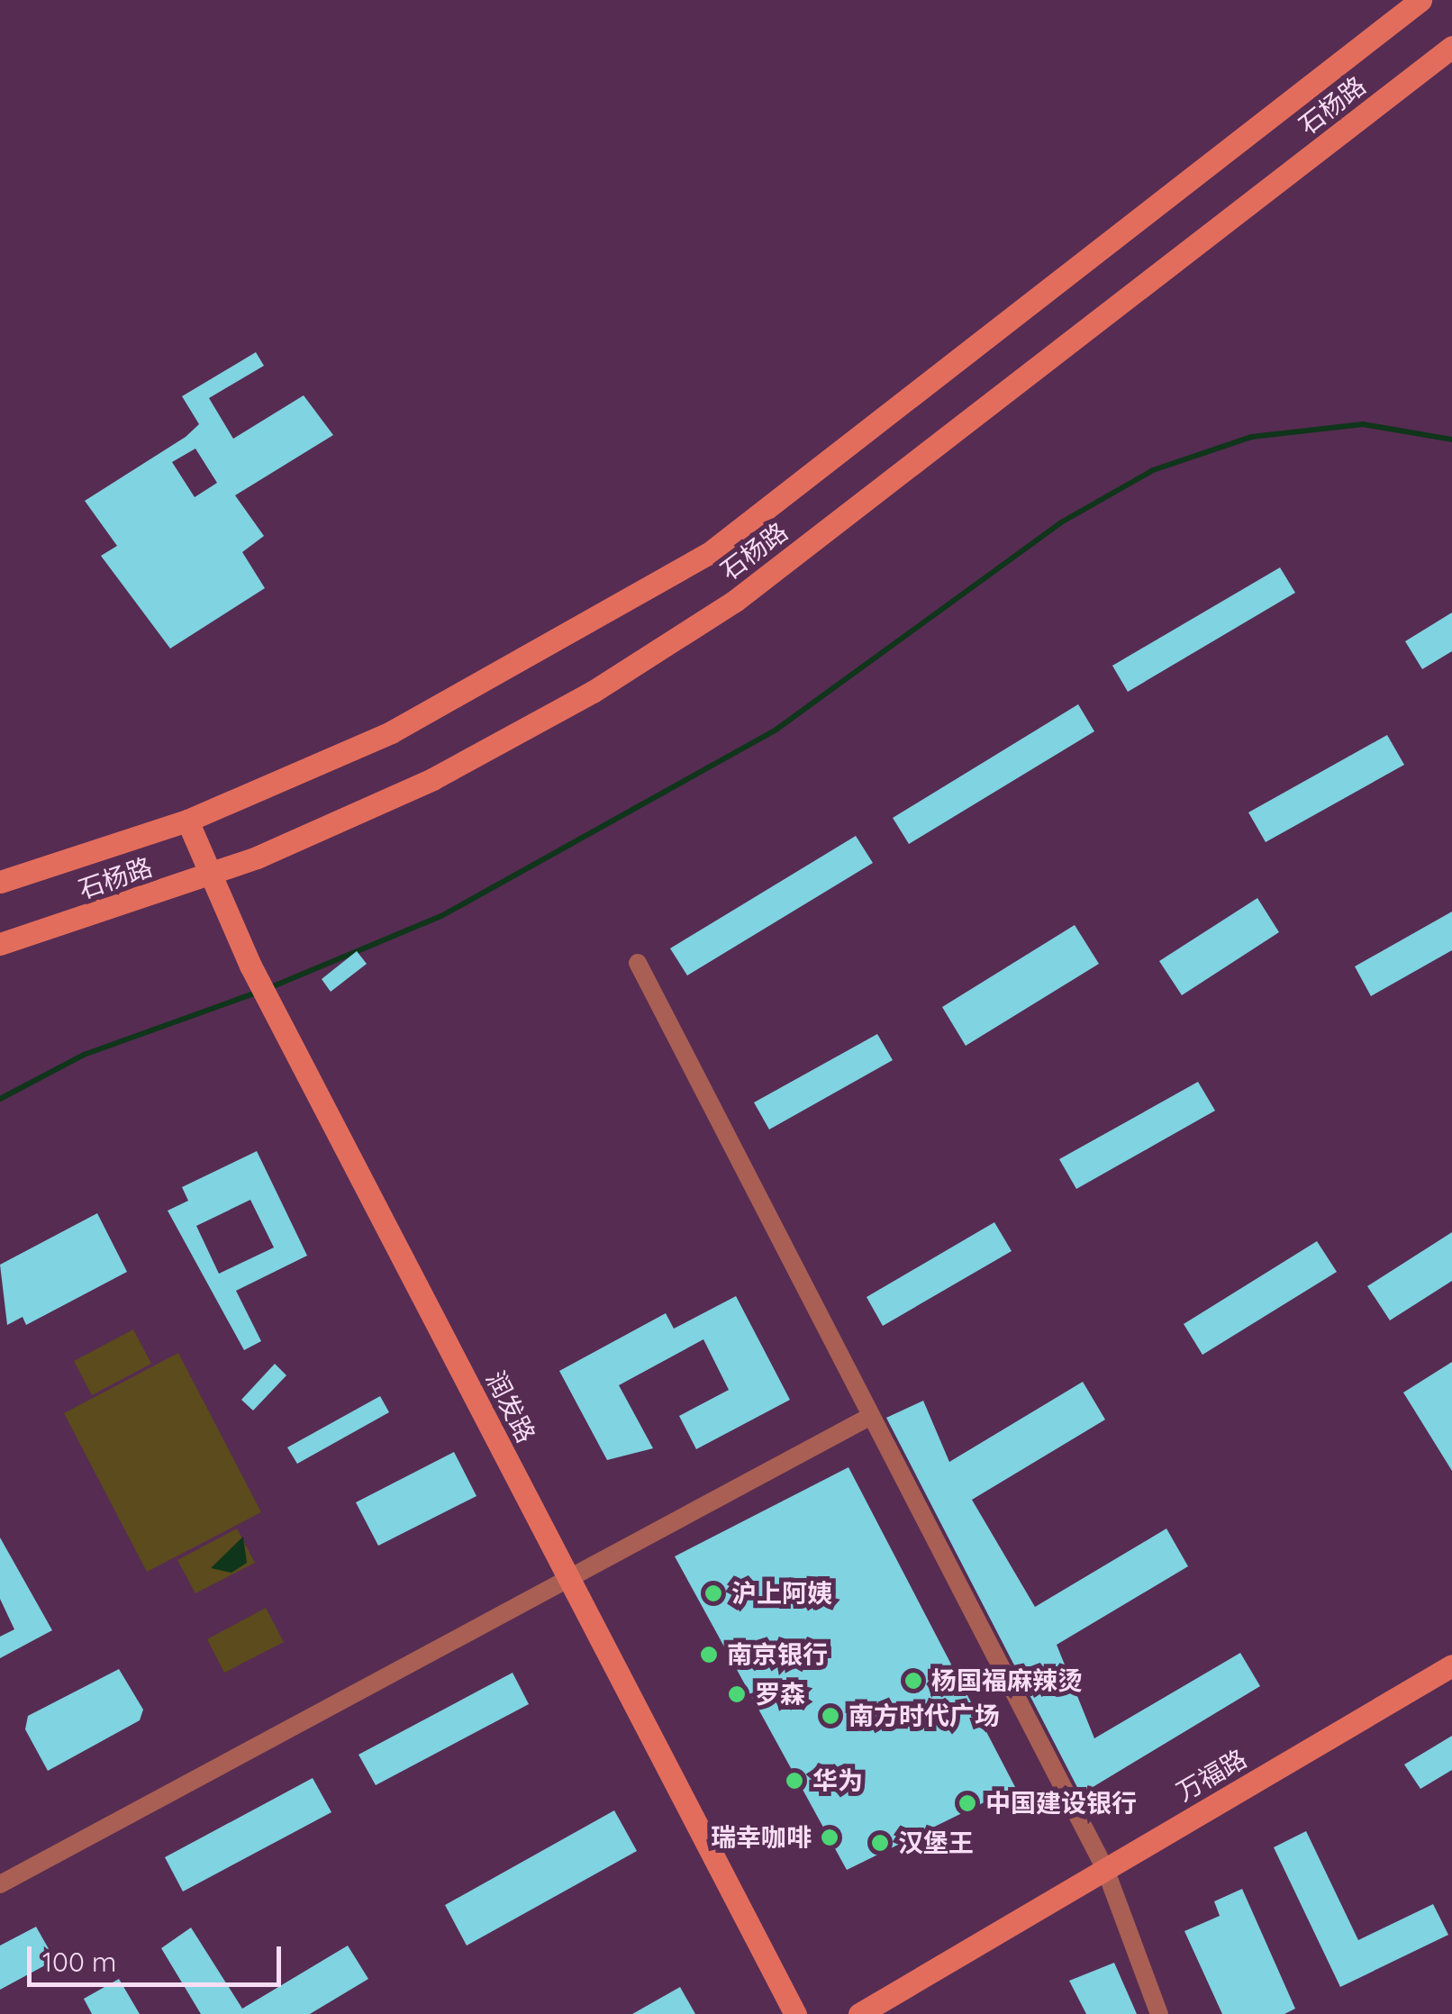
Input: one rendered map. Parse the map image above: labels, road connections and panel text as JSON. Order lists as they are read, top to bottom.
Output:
{
  "streets": {
    "main road": ["石杨路", "润发路", "万福路"]
  },
  "crossings": [
    ["石杨路", "润发路"]
  ],
  "places": [
    "沪上阿姨",
    "南京银行",
    "杨国福麻辣烫",
    "罗森",
    "南方时代广场",
    "华为",
    "中国建设银行",
    "瑞幸咖啡",
    "汉堡王"
  ],
  "scale_bar": "100 m"
}
